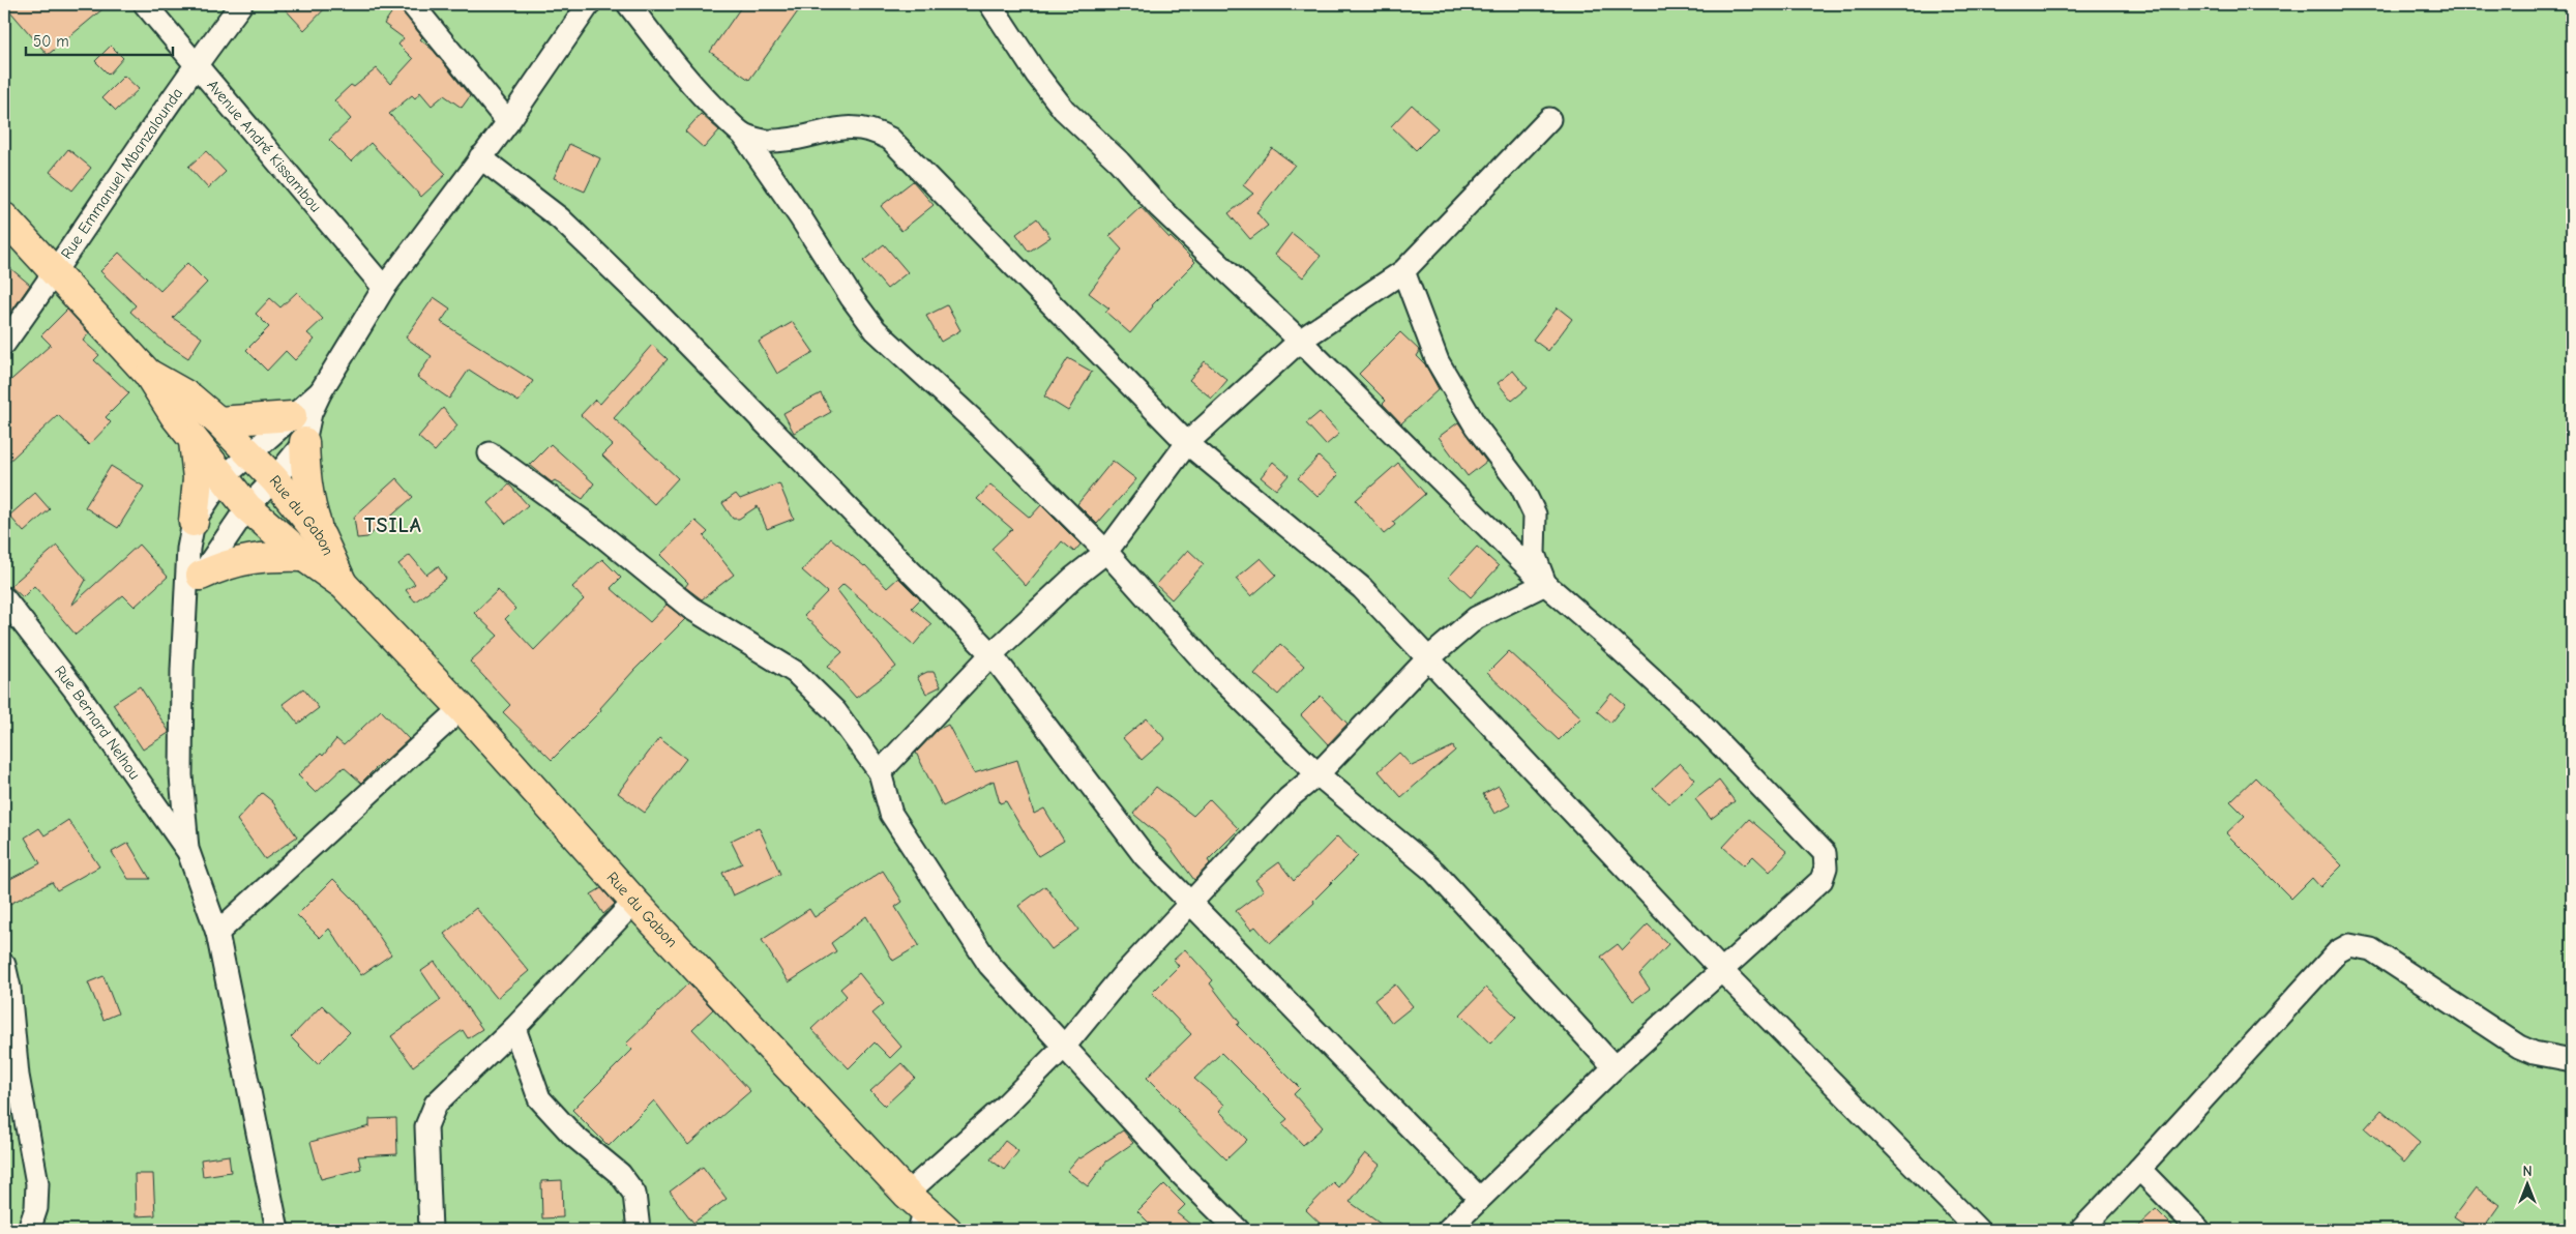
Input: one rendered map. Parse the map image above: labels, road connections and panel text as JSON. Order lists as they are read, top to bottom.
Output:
{
  "streets": {
    "highway": ["Rue du Gabon"],
    "street": ["Avenue André Kissambou", "Rue Emmanuel Mbanzalounda", "Rue Bernard Nelhou"]
  },
  "crossings": [
    ["Avenue André Kissambou", "Rue Emmanuel Mbanzalounda"]
  ],
  "districts": ["TSILA"],
  "scale_bar": "50 m",
  "north": "top"
}
